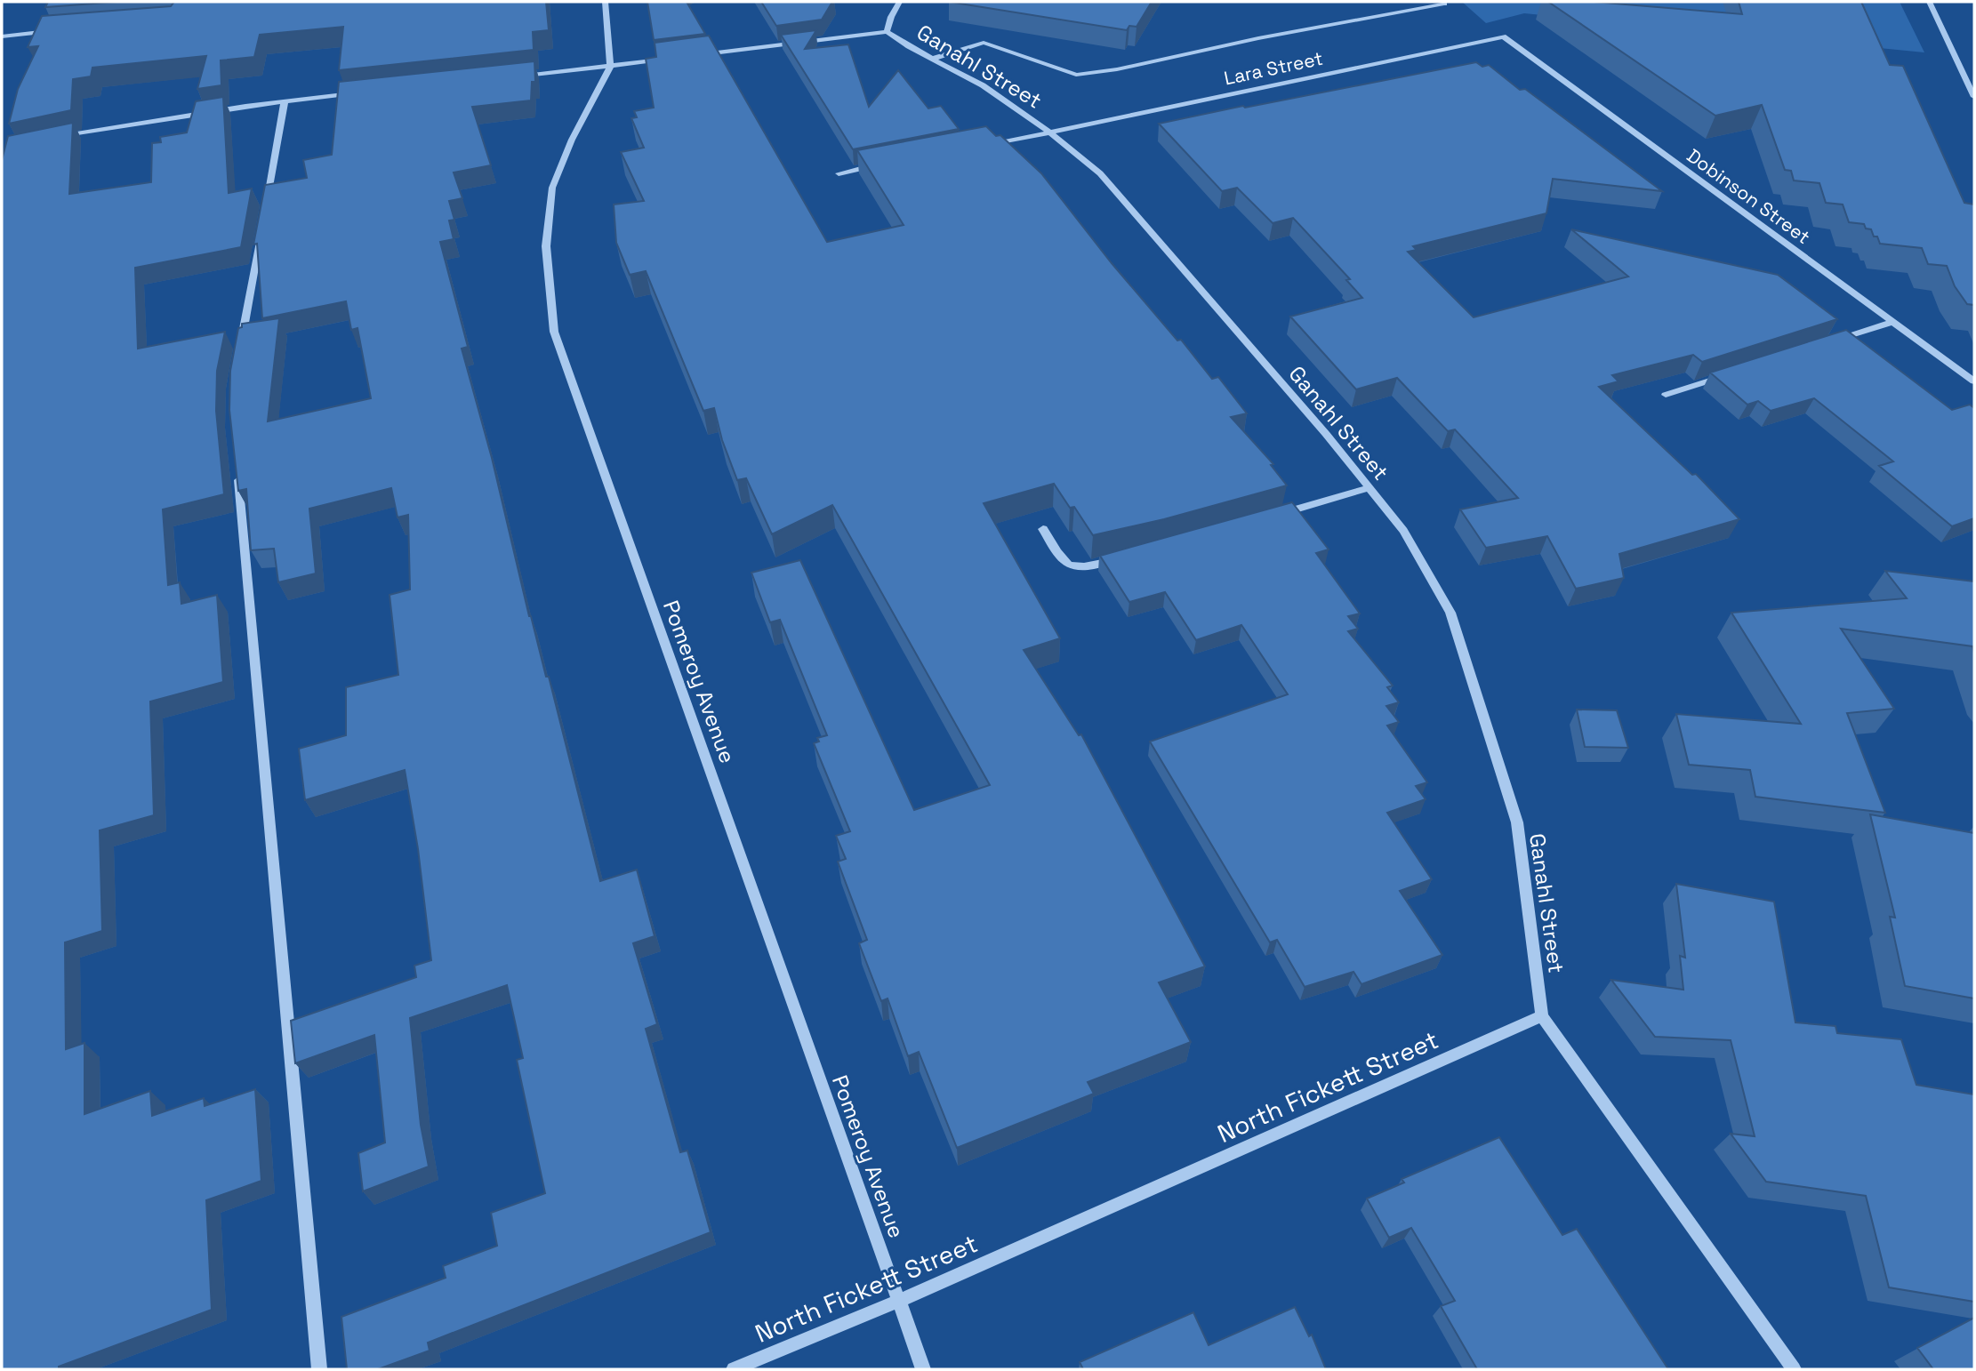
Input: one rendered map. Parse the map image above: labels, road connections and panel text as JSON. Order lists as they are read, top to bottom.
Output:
{
  "streets": {
    "street": [
      "Ganahl Street",
      "Lara Street",
      "Dobinson Street",
      "Pomeroy Avenue",
      "North Fickett Street"
    ]
  },
  "crossings": [
    ["Ganahl Street", "Lara Street"],
    ["Ganahl Street", "North Fickett Street"],
    ["Lara Street", "Dobinson Street"],
    ["Pomeroy Avenue", "North Fickett Street"]
  ]
}
